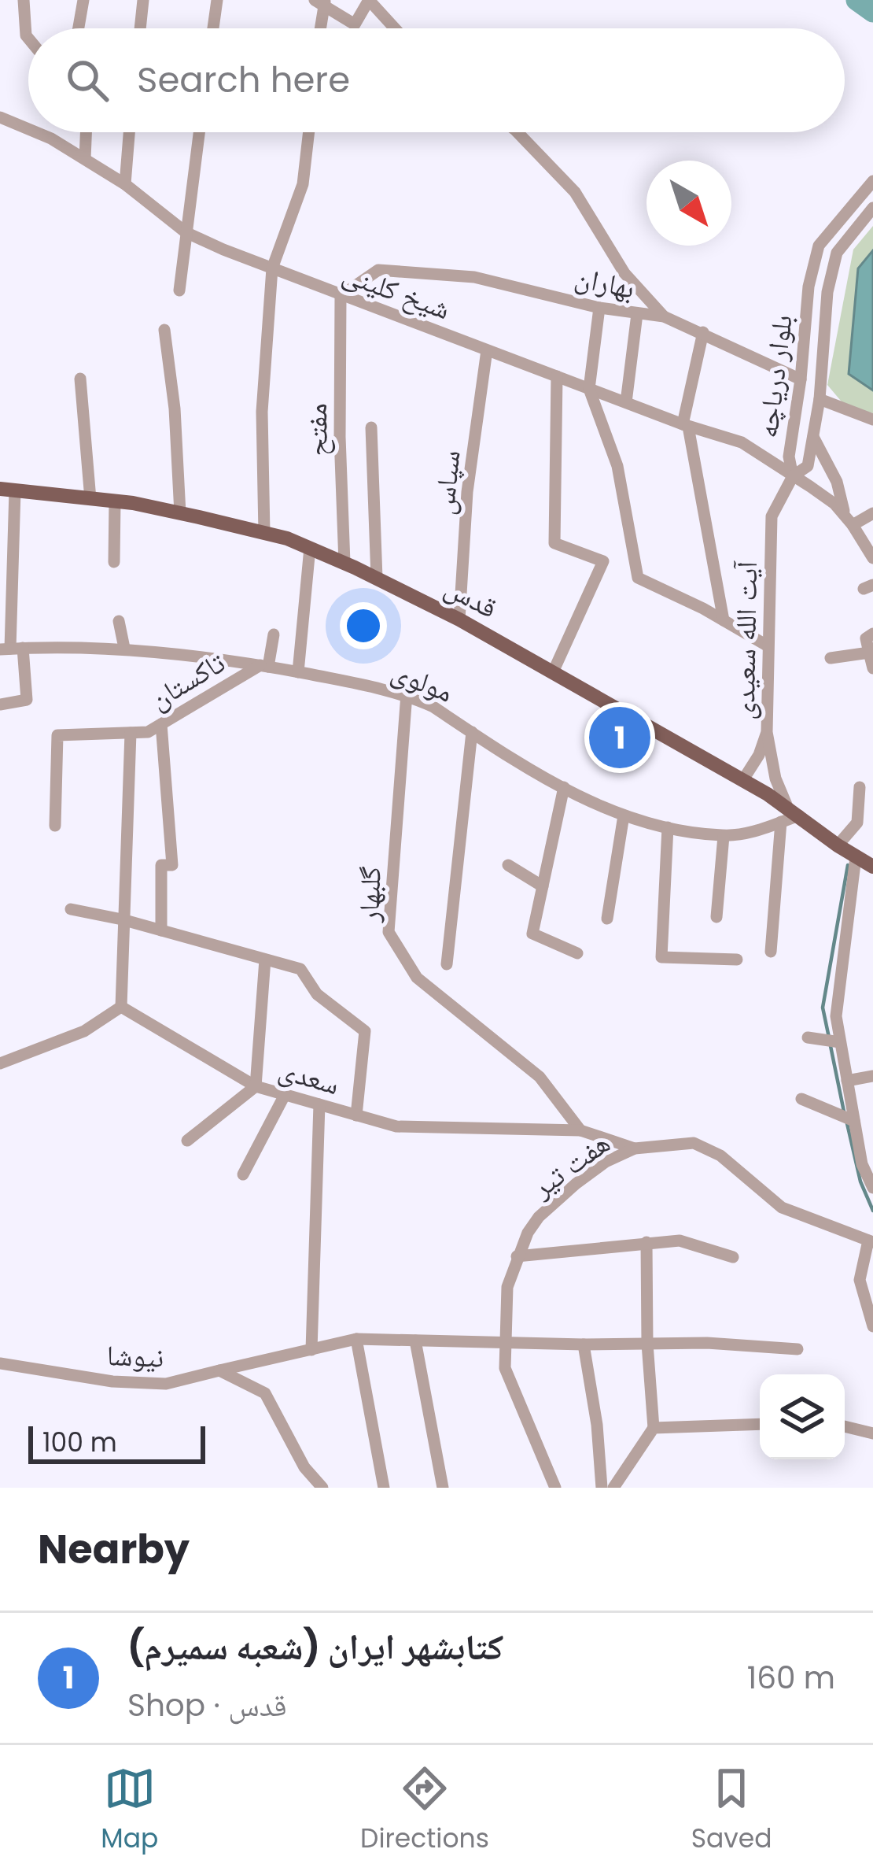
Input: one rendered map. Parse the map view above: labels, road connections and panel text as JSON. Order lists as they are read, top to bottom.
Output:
{
  "streets": {
    "main road": ["قدس"],
    "street": [
      "بهاران",
      "شیخ کلینی",
      "بلوار دریاچه",
      "مفتح",
      "سپاس",
      "آیت الله سعیدی",
      "تاکستان",
      "مولوی",
      "گلبهار",
      "سعدی",
      "هفت تیر",
      "نیوشا"
    ]
  },
  "crossings": [
    ["بهاران", "شیخ کلینی"],
    ["بهاران", "مفتح"],
    ["شیخ کلینی", "بلوار دریاچه"],
    ["شیخ کلینی", "مفتح"],
    ["شیخ کلینی", "سپاس"],
    ["شیخ کلینی", "آیت الله سعیدی"],
    ["بلوار دریاچه", "آیت الله سعیدی"],
    ["مفتح", "قدس"],
    ["سپاس", "قدس"],
    ["قدس", "آیت الله سعیدی"],
    ["قدس", "مولوی"],
    ["آیت الله سعیدی", "مولوی"],
    ["تاکستان", "مولوی"],
    ["مولوی", "گلبهار"],
    ["گلبهار", "سعدی"],
    ["سعدی", "هفت تیر"],
    ["هفت تیر", "نیوشا"]
  ],
  "scale_bar": "100 m",
  "north": "bottom right",
  "page": {
    "search": "Search here",
    "pins": "1",
    "scale": "100 m",
    "heading": "Nearby",
    "list": [
      {
        "mark": "1",
        "name": "کتابشهر ایران (شعبه سمیرم)",
        "note": "Shop · قدس",
        "value": "160 m"
      }
    ],
    "nav": ["Map", "Directions", "Saved"]
  }
}
